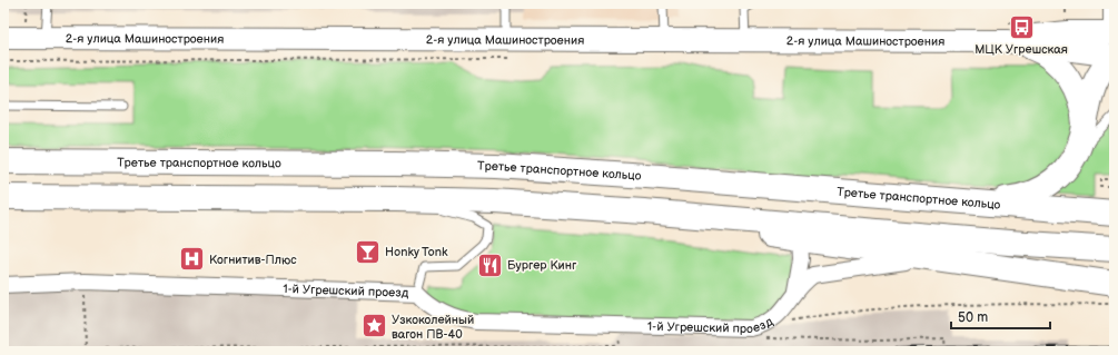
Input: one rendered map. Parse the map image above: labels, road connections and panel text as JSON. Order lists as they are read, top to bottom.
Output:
{
  "streets": {
    "main road": ["2-я улица Машиностроения", "Третье транспортное кольцо"],
    "street": ["1-й Угрешский проезд"]
  },
  "places": {
    "bus stop": ["МЦК Угрешская"],
    "bar": ["Honky Tonk"],
    "hospital": ["Когнитив-Плюс"],
    "restaurant": ["Бургер Кинг"],
    "place": ["Узкоколейный вагон ПВ-40"]
  },
  "scale_bar": "50 m"
}
